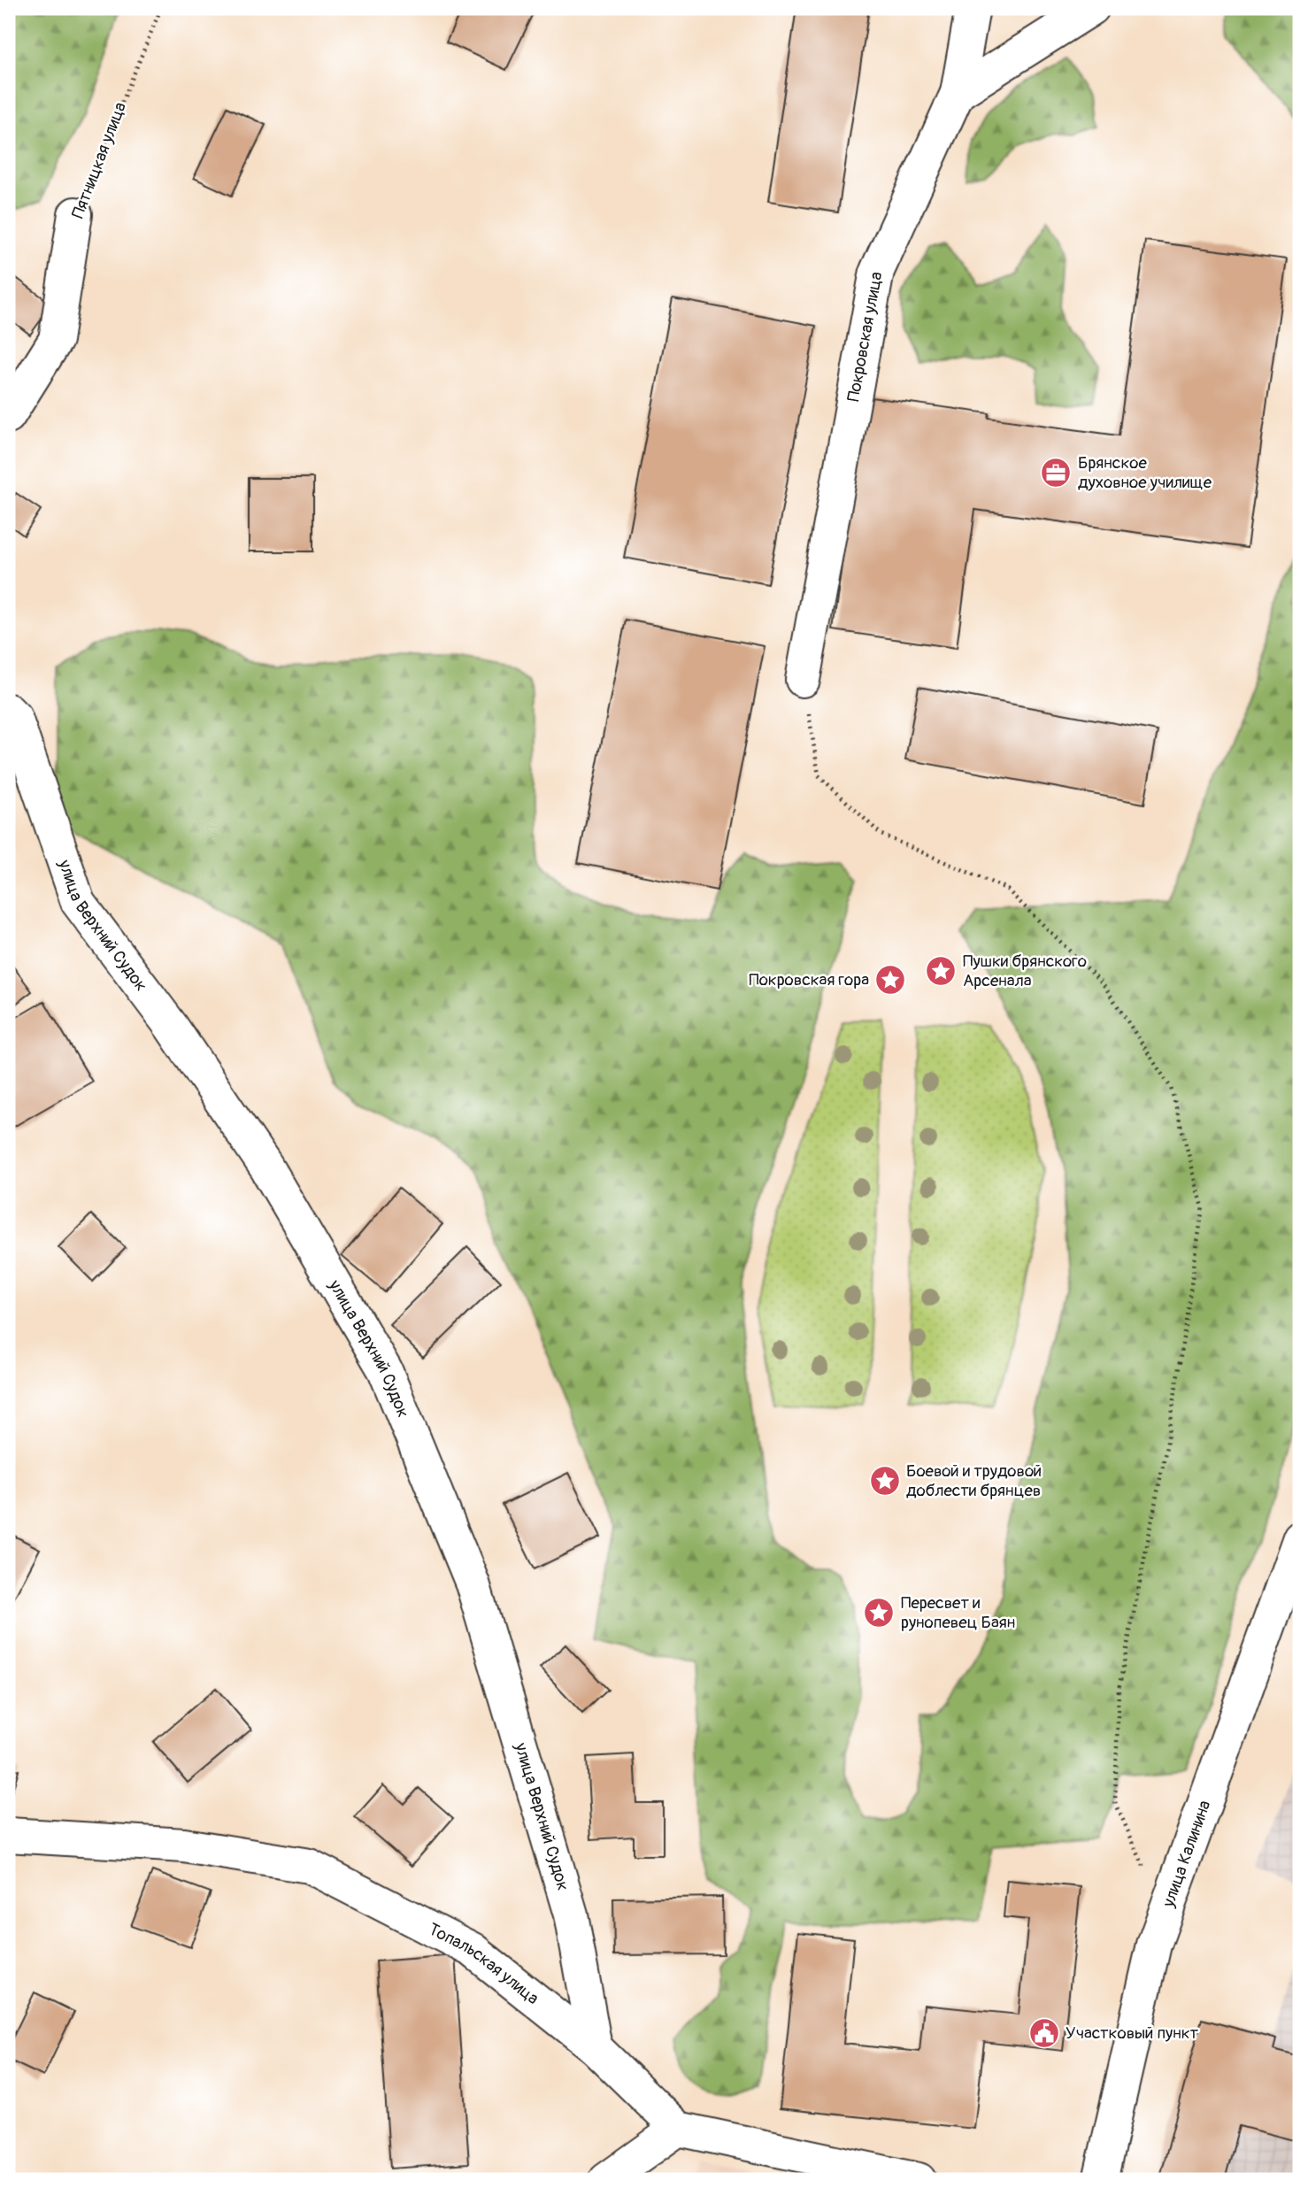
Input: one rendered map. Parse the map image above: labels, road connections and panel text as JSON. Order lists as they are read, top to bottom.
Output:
{
  "streets": {
    "street": [
      "Пятницкая улица",
      "Покровская улица",
      "улица Верхний Судок",
      "улица Калинина",
      "Топальская улица"
    ]
  },
  "crossings": [
    ["улица Верхний Судок", "Топальская улица"]
  ],
  "places": {
    "office": ["Брянское духовное училище"],
    "place": [
      "Пушки брянского Арсенала",
      "Покровская гора",
      "Боевой и трудовой доблести брянцев",
      "Пересвет и рунопевец Баян"
    ],
    "public building": ["Участковый пункт"]
  }
}
